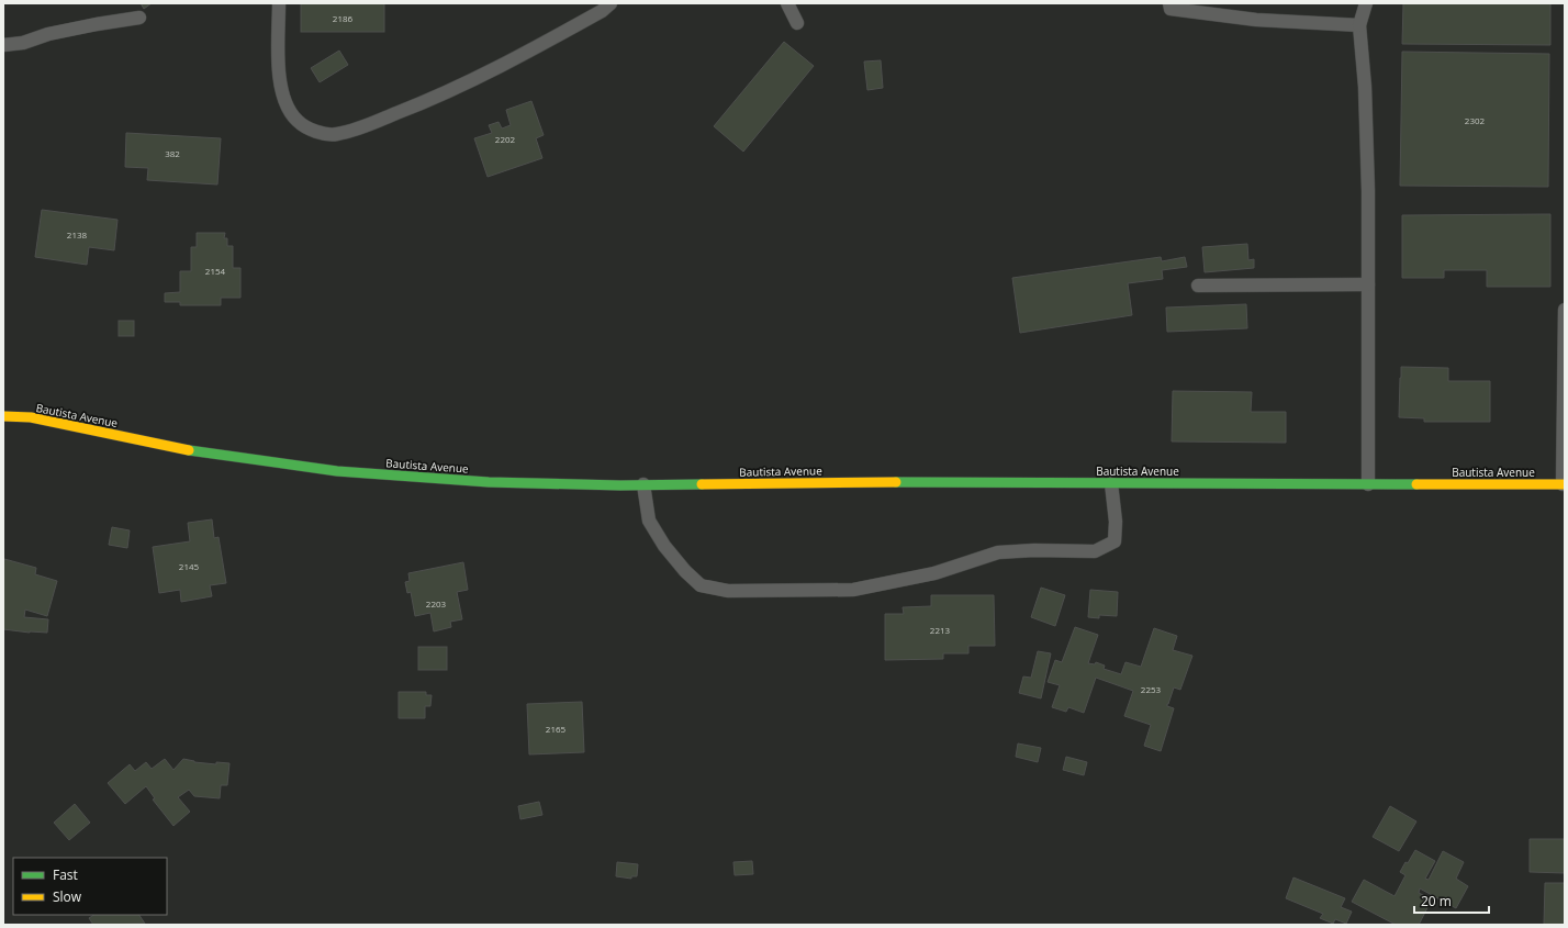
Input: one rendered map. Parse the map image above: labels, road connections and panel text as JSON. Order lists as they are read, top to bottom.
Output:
{
  "streets": {
    "street": ["Bautista Avenue"]
  },
  "house_numbers": [
    "2186",
    "2302",
    "2202",
    "382",
    "2138",
    "2154",
    "2145",
    "2203",
    "2213",
    "2253",
    "2165"
  ],
  "legend": ["Fast", "Slow"],
  "scale_bar": "20 m"
}
